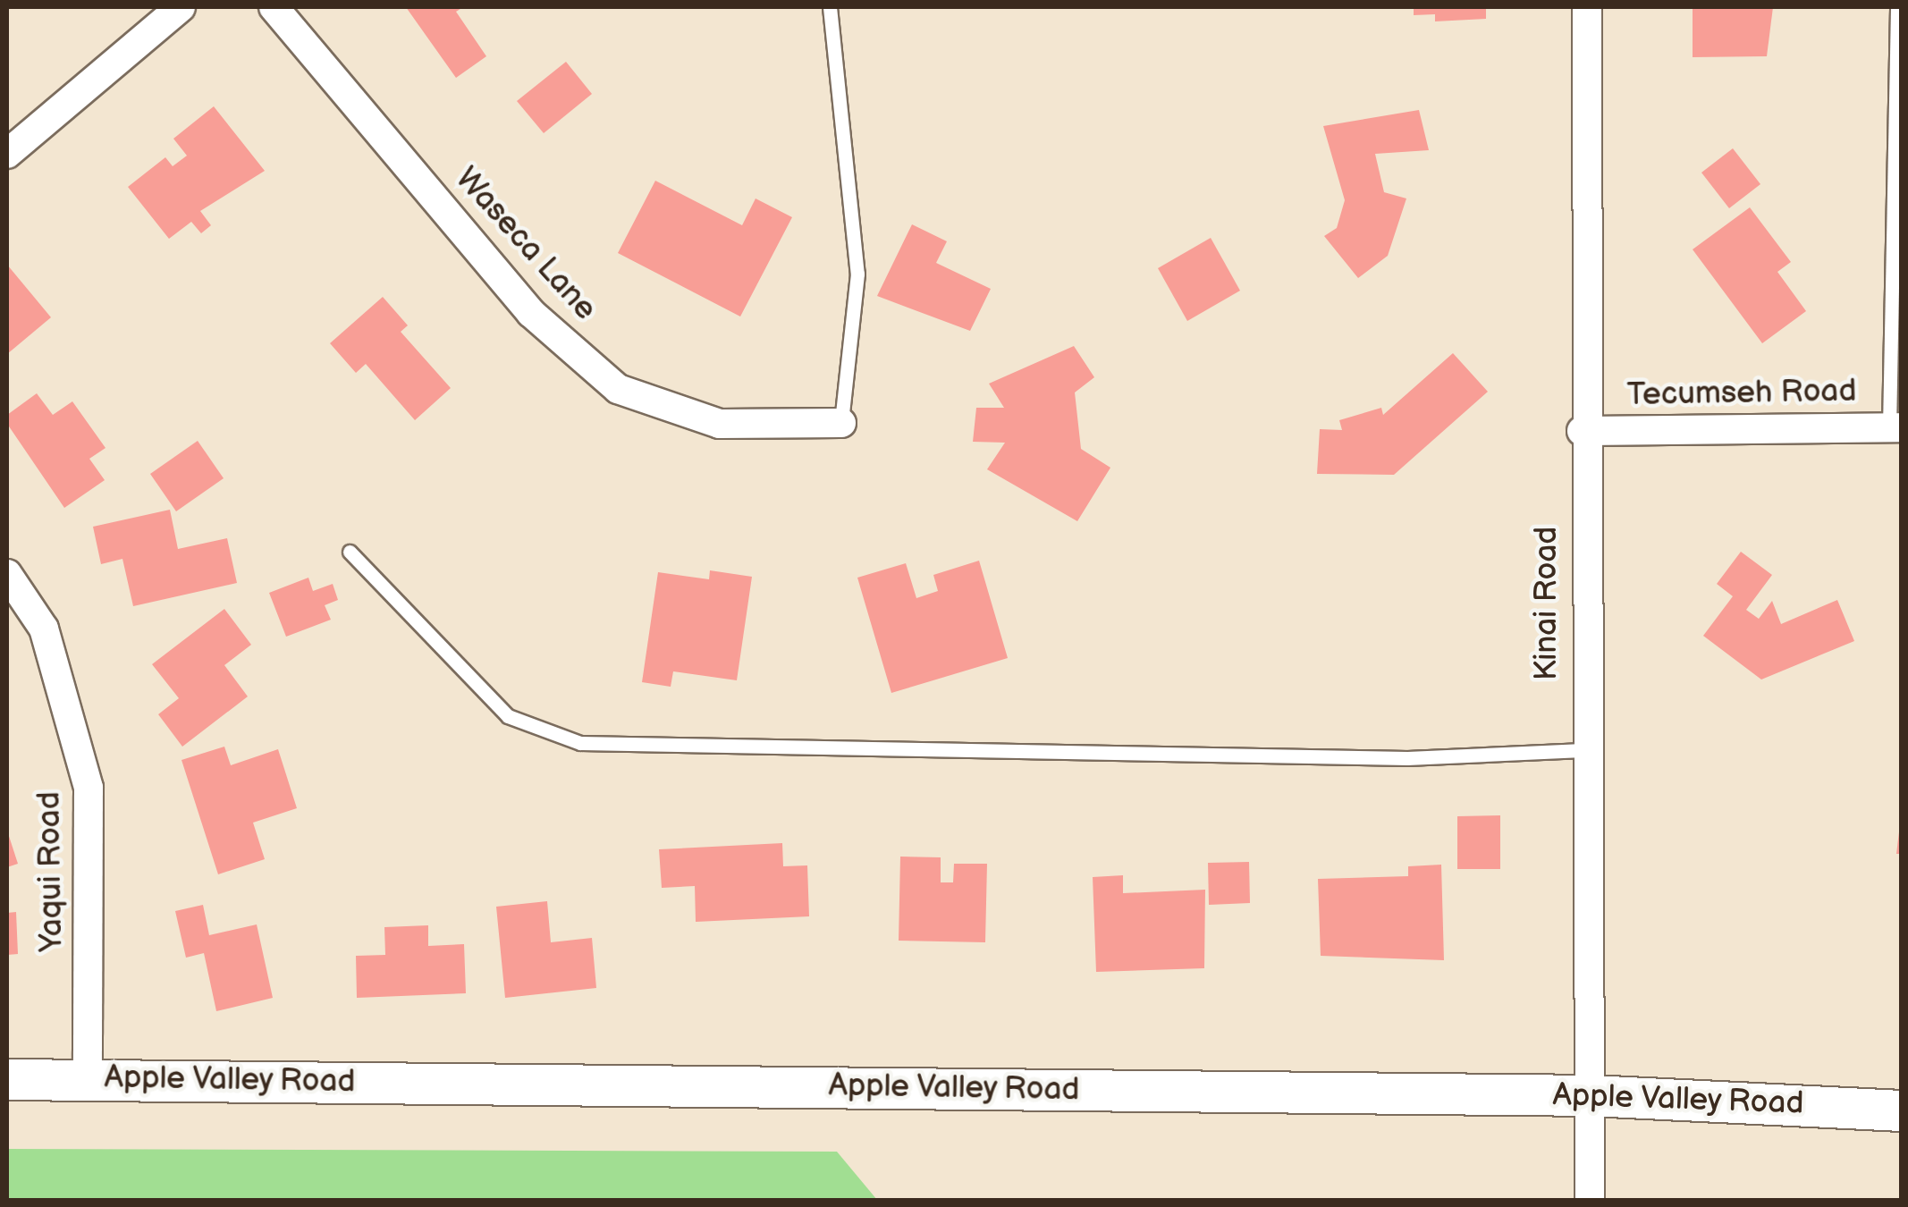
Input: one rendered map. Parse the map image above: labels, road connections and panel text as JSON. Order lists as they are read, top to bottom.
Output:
{
  "streets": {
    "main road": ["Apple Valley Road"],
    "street": [
      "Waseca Lane",
      "Tecumseh Road",
      "Kinai Road",
      "Yaqui Road"
    ]
  },
  "crossings": [
    ["Tecumseh Road", "Kinai Road"],
    ["Kinai Road", "Apple Valley Road"],
    ["Yaqui Road", "Apple Valley Road"]
  ]
}
